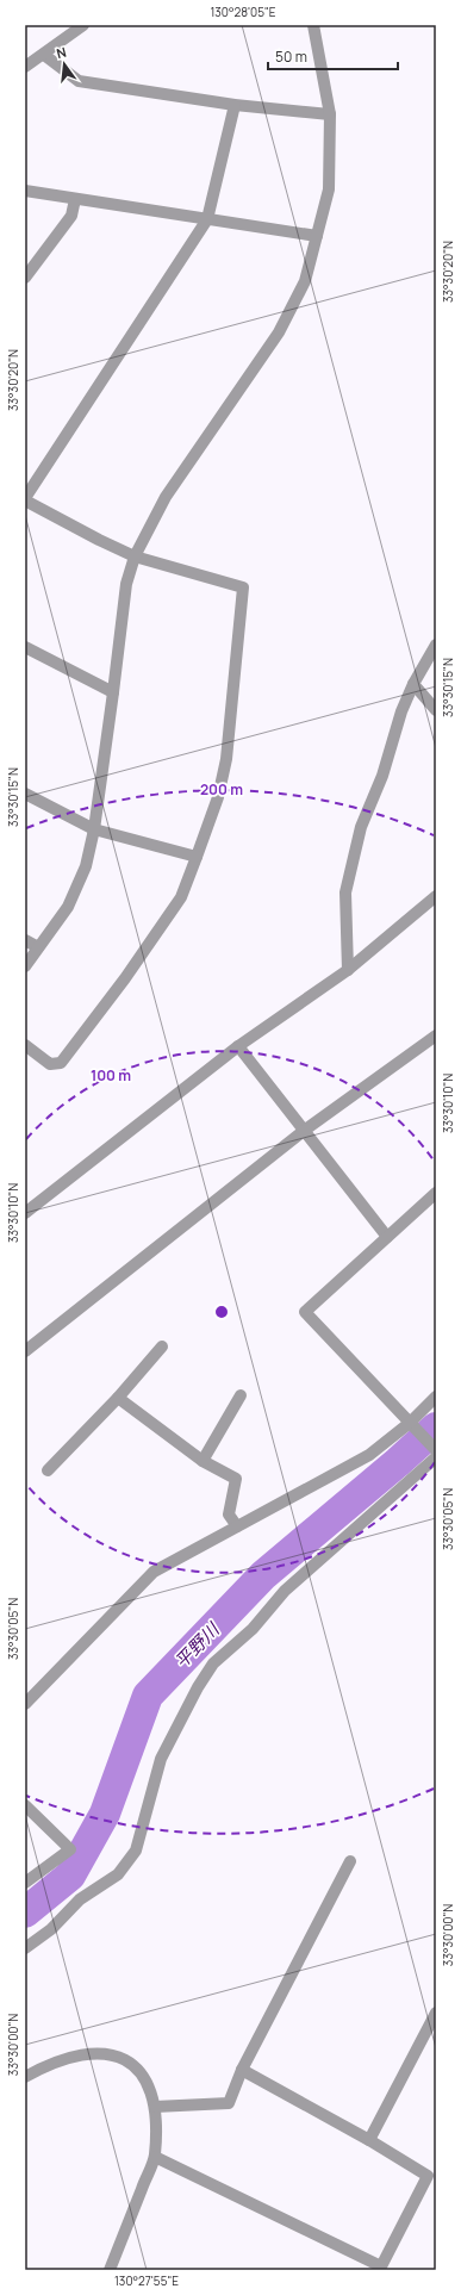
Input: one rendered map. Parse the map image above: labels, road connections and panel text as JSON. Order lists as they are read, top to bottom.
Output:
{
  "water": ["平野川"],
  "scale_bar": "50 m",
  "north": "top",
  "coordinates": [
    "130°28'05\"E",
    "33°30'20\"N",
    "33°30'15\"N",
    "33°30'10\"N",
    "33°30'05\"N",
    "33°30'00\"N",
    "130°27'55\"E"
  ],
  "rings": ["200 m", "100 m"]
}
